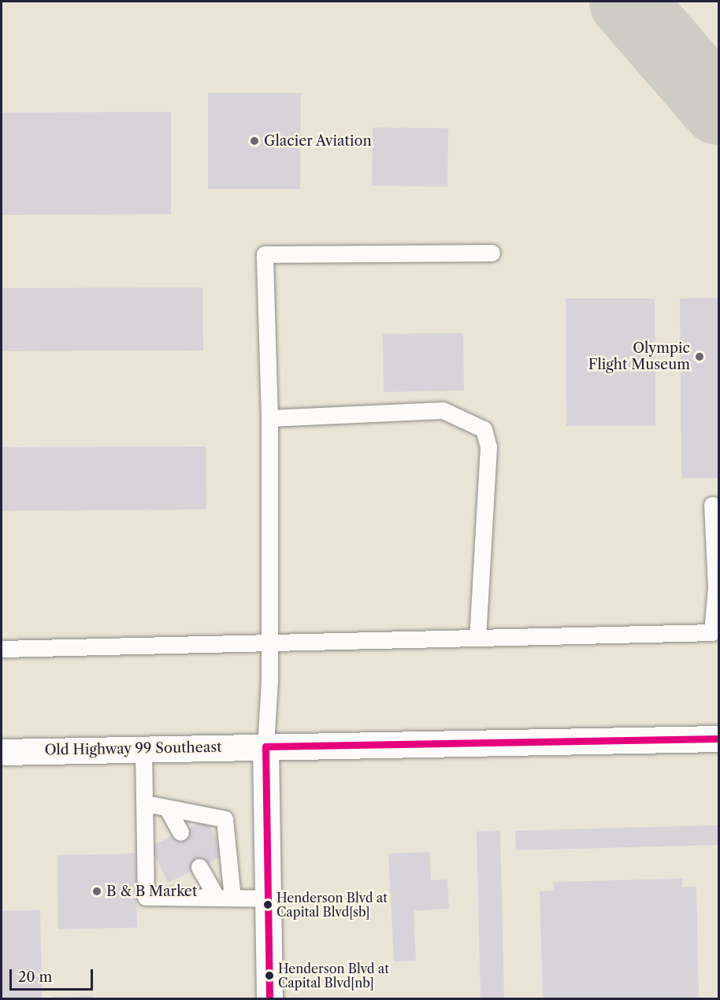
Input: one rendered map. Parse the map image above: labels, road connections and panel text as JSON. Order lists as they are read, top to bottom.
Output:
{
  "streets": {
    "main road": ["Old Highway 99 Southeast"]
  },
  "places": [
    "Glacier Aviation",
    "Olympic Flight Museum",
    "B & B Market",
    "Henderson Blvd at Capital Blvd[sb]",
    "Henderson Blvd at Capital Blvd[nb]"
  ],
  "scale_bar": "20 m"
}
